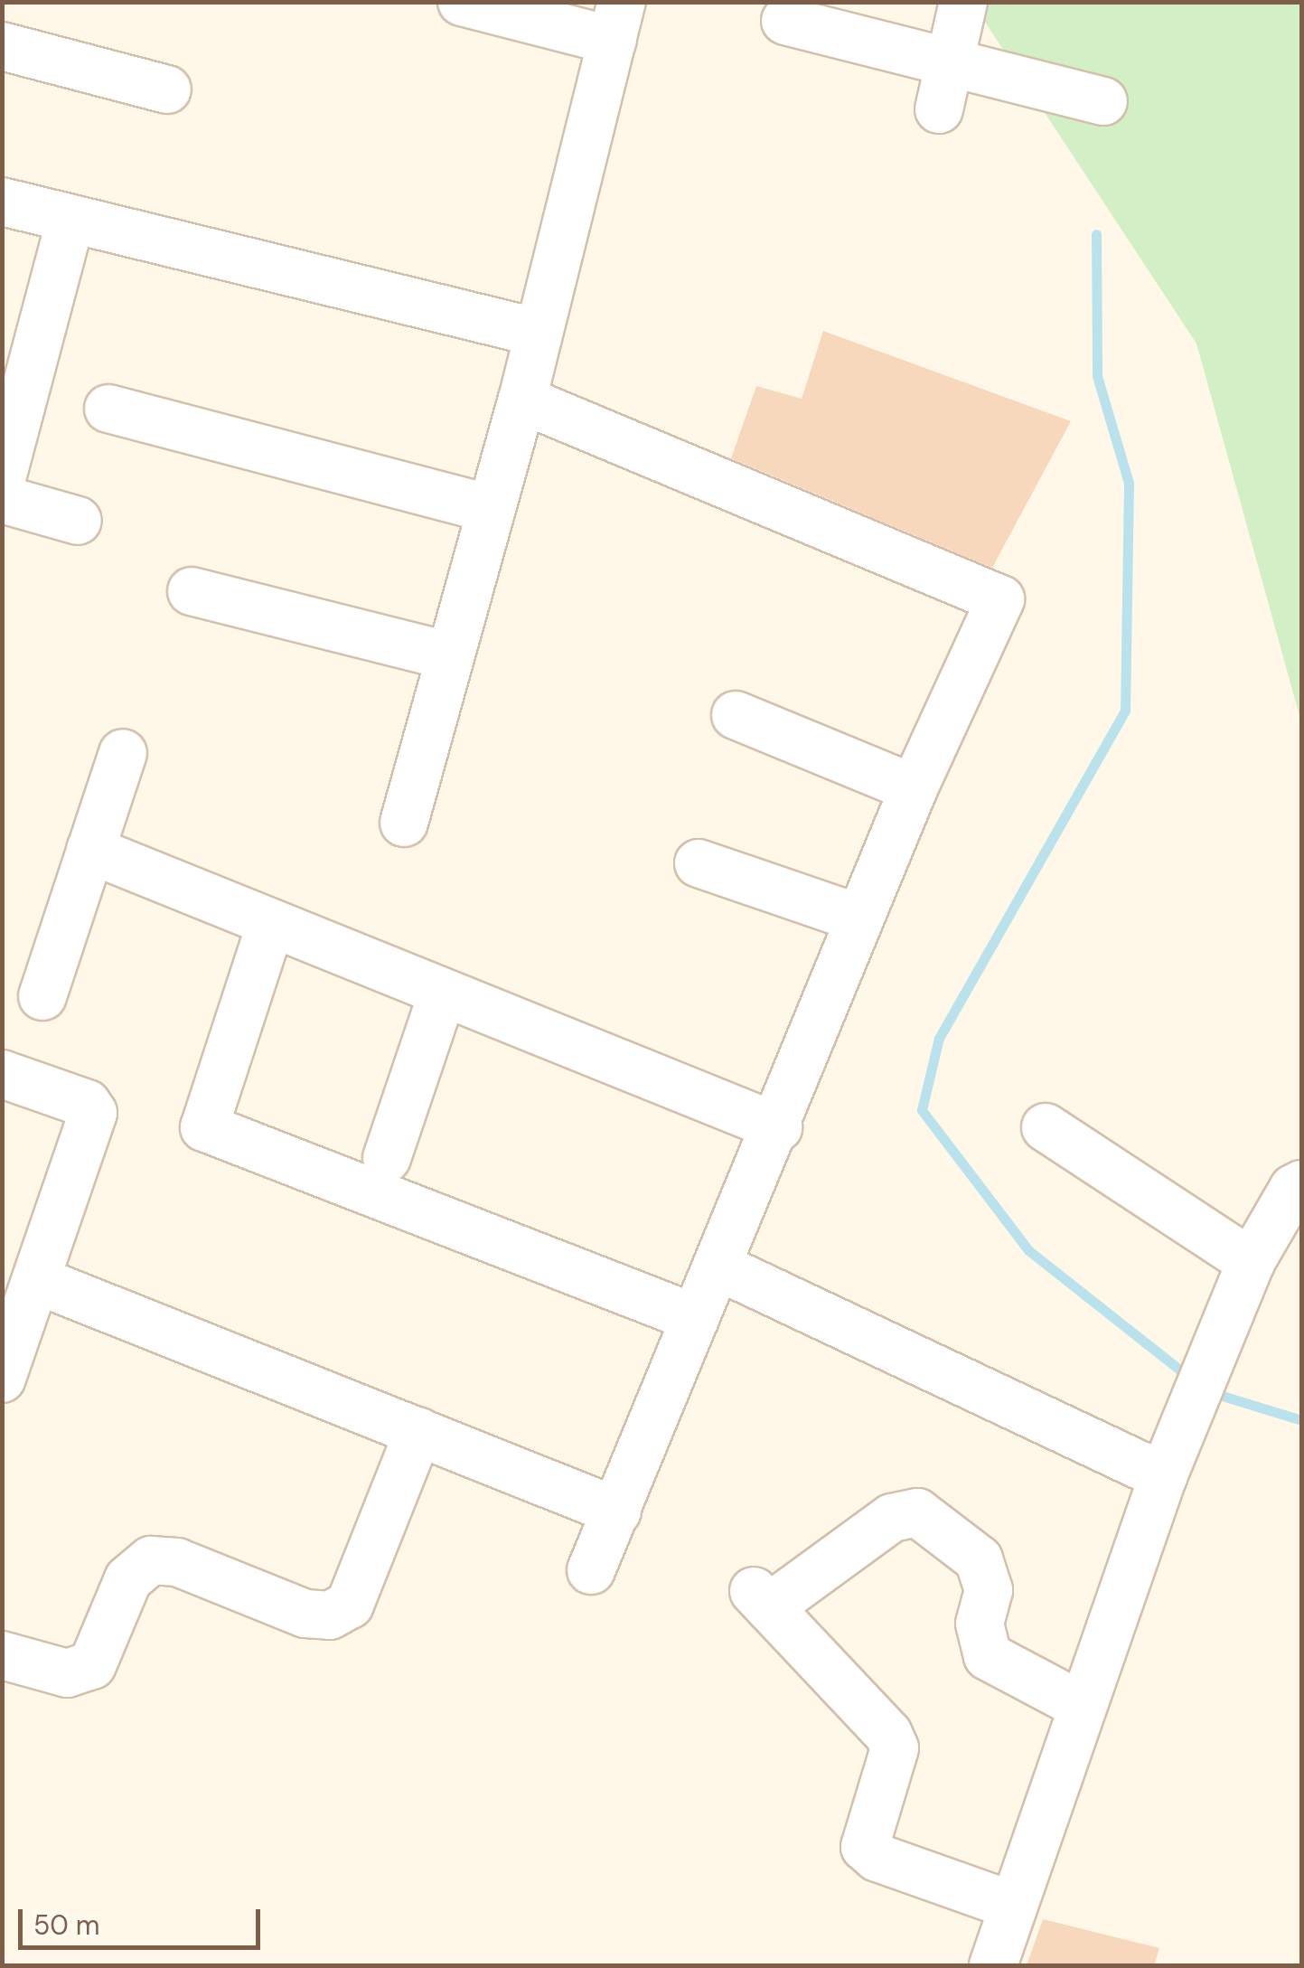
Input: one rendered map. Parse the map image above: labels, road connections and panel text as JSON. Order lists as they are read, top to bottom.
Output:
{
  "scale_bar": "50 m"
}
